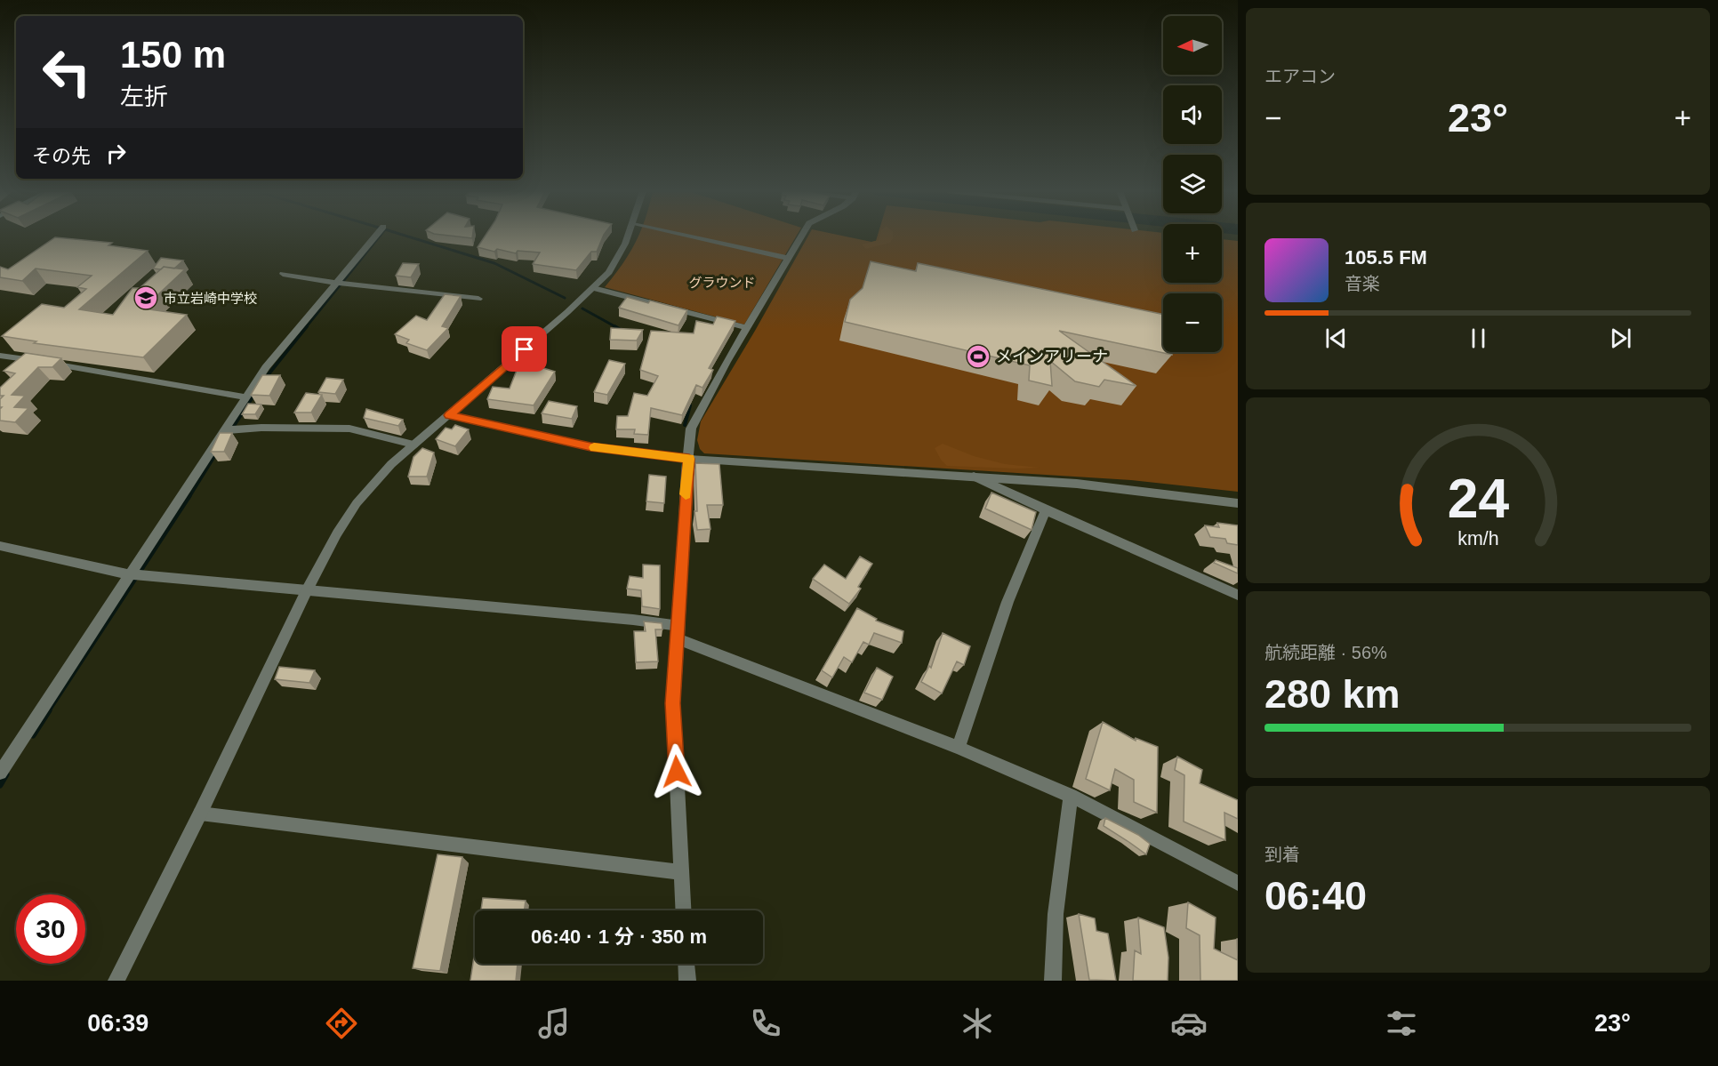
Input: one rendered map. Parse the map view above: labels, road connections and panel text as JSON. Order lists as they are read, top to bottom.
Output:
{
  "parks": ["グラウンド"],
  "places": {
    "school or university": ["市立岩崎中学校"],
    "sports": ["メインアリーナ"]
  },
  "north": "left",
  "page": {
    "tile": [
      "エアコン",
      ["航続距離 · 56%", "280 km"],
      ["到着", "06:40"]
    ],
    "map_buttons": ["+", "−"],
    "turn": ["150 m", "左折"],
    "heat": ["−", "23°", "+"],
    "then": "その先",
    "song": ["105.5 FM", "音楽"],
    "limit": "30",
    "trip": "06:40 · 1 分 · 350 m",
    "tabs": ["06:39", "23°"],
    "gauge": ["24", "km/h"]
  }
}
